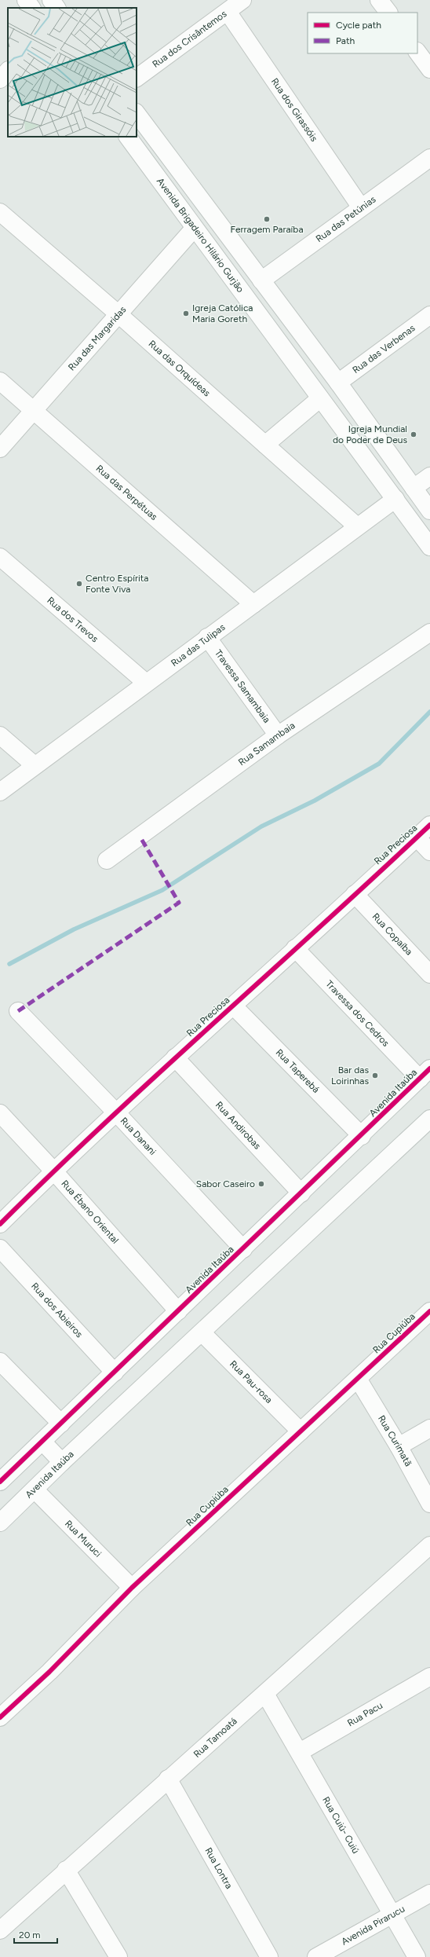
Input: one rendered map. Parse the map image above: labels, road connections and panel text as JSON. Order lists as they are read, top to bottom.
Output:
{
  "streets": {
    "street": [
      "Rua dos Crisântemos",
      "Rua dos Girassóis",
      "Rua das Petúnias",
      "Avenida Brigadeiro Hilário Gurjão",
      "Rua das Margaridas",
      "Rua das Verbenas",
      "Rua das Orquídeas",
      "Rua das Perpétuas",
      "Rua dos Trevos",
      "Rua das Tulipas",
      "Travessa Samambaia",
      "Rua Samambaia",
      "Rua Preciosa",
      "Rua Copaíba",
      "Travessa dos Cedros",
      "Rua Taperebá",
      "Avenida Itaúba",
      "Rua Andirobas",
      "Rua Danani",
      "Rua Ébano Oriental",
      "Rua dos Abieiros",
      "Rua Cupiúba",
      "Rua Pau-rosa",
      "Rua Curimatã",
      "Rua Muruci",
      "Rua Pacu",
      "Rua Tamoatá",
      "Rua Cuiú- Cuiú",
      "Rua Lontra",
      "Avenida Pirarucu"
    ]
  },
  "crossings": [
    ["Rua dos Crisântemos", "Rua dos Girassóis"],
    ["Rua dos Girassóis", "Rua das Petúnias"],
    ["Avenida Brigadeiro Hilário Gurjão", "Rua das Margaridas"],
    ["Avenida Brigadeiro Hilário Gurjão", "Rua das Tulipas"],
    ["Rua das Margaridas", "Rua das Orquídeas"],
    ["Rua das Margaridas", "Rua das Perpétuas"],
    ["Rua das Orquídeas", "Rua das Tulipas"],
    ["Rua das Perpétuas", "Rua das Tulipas"],
    ["Rua dos Trevos", "Rua das Tulipas"],
    ["Rua das Tulipas", "Travessa Samambaia"],
    ["Travessa Samambaia", "Rua Samambaia"],
    ["Rua Preciosa", "Rua Copaíba"],
    ["Rua Preciosa", "Travessa dos Cedros"],
    ["Rua Preciosa", "Rua Taperebá"],
    ["Rua Preciosa", "Rua Andirobas"],
    ["Rua Preciosa", "Rua Danani"],
    ["Rua Preciosa", "Rua Ébano Oriental"],
    ["Travessa dos Cedros", "Avenida Itaúba"],
    ["Rua Taperebá", "Avenida Itaúba"],
    ["Avenida Itaúba", "Rua Andirobas"],
    ["Avenida Itaúba", "Rua Danani"],
    ["Avenida Itaúba", "Rua Ébano Oriental"],
    ["Avenida Itaúba", "Rua dos Abieiros"],
    ["Avenida Itaúba", "Rua Pau-rosa"],
    ["Avenida Itaúba", "Rua Muruci"],
    ["Rua Cupiúba", "Rua Pau-rosa"],
    ["Rua Cupiúba", "Rua Curimatã"],
    ["Rua Cupiúba", "Rua Muruci"],
    ["Rua Pacu", "Rua Cuiú- Cuiú"],
    ["Rua Tamoatá", "Rua Cuiú- Cuiú"],
    ["Rua Tamoatá", "Rua Lontra"],
    ["Rua Cuiú- Cuiú", "Avenida Pirarucu"]
  ],
  "places": [
    "Ferragem Paraíba",
    "Igreja Católica Maria Goreth",
    "Igreja Mundial do Poder de Deus",
    "Centro Espírita Fonte Viva",
    "Bar das Loirinhas",
    "Sabor Caseiro"
  ],
  "legend": ["Cycle path", "Path"],
  "scale_bar": "20 m"
}
